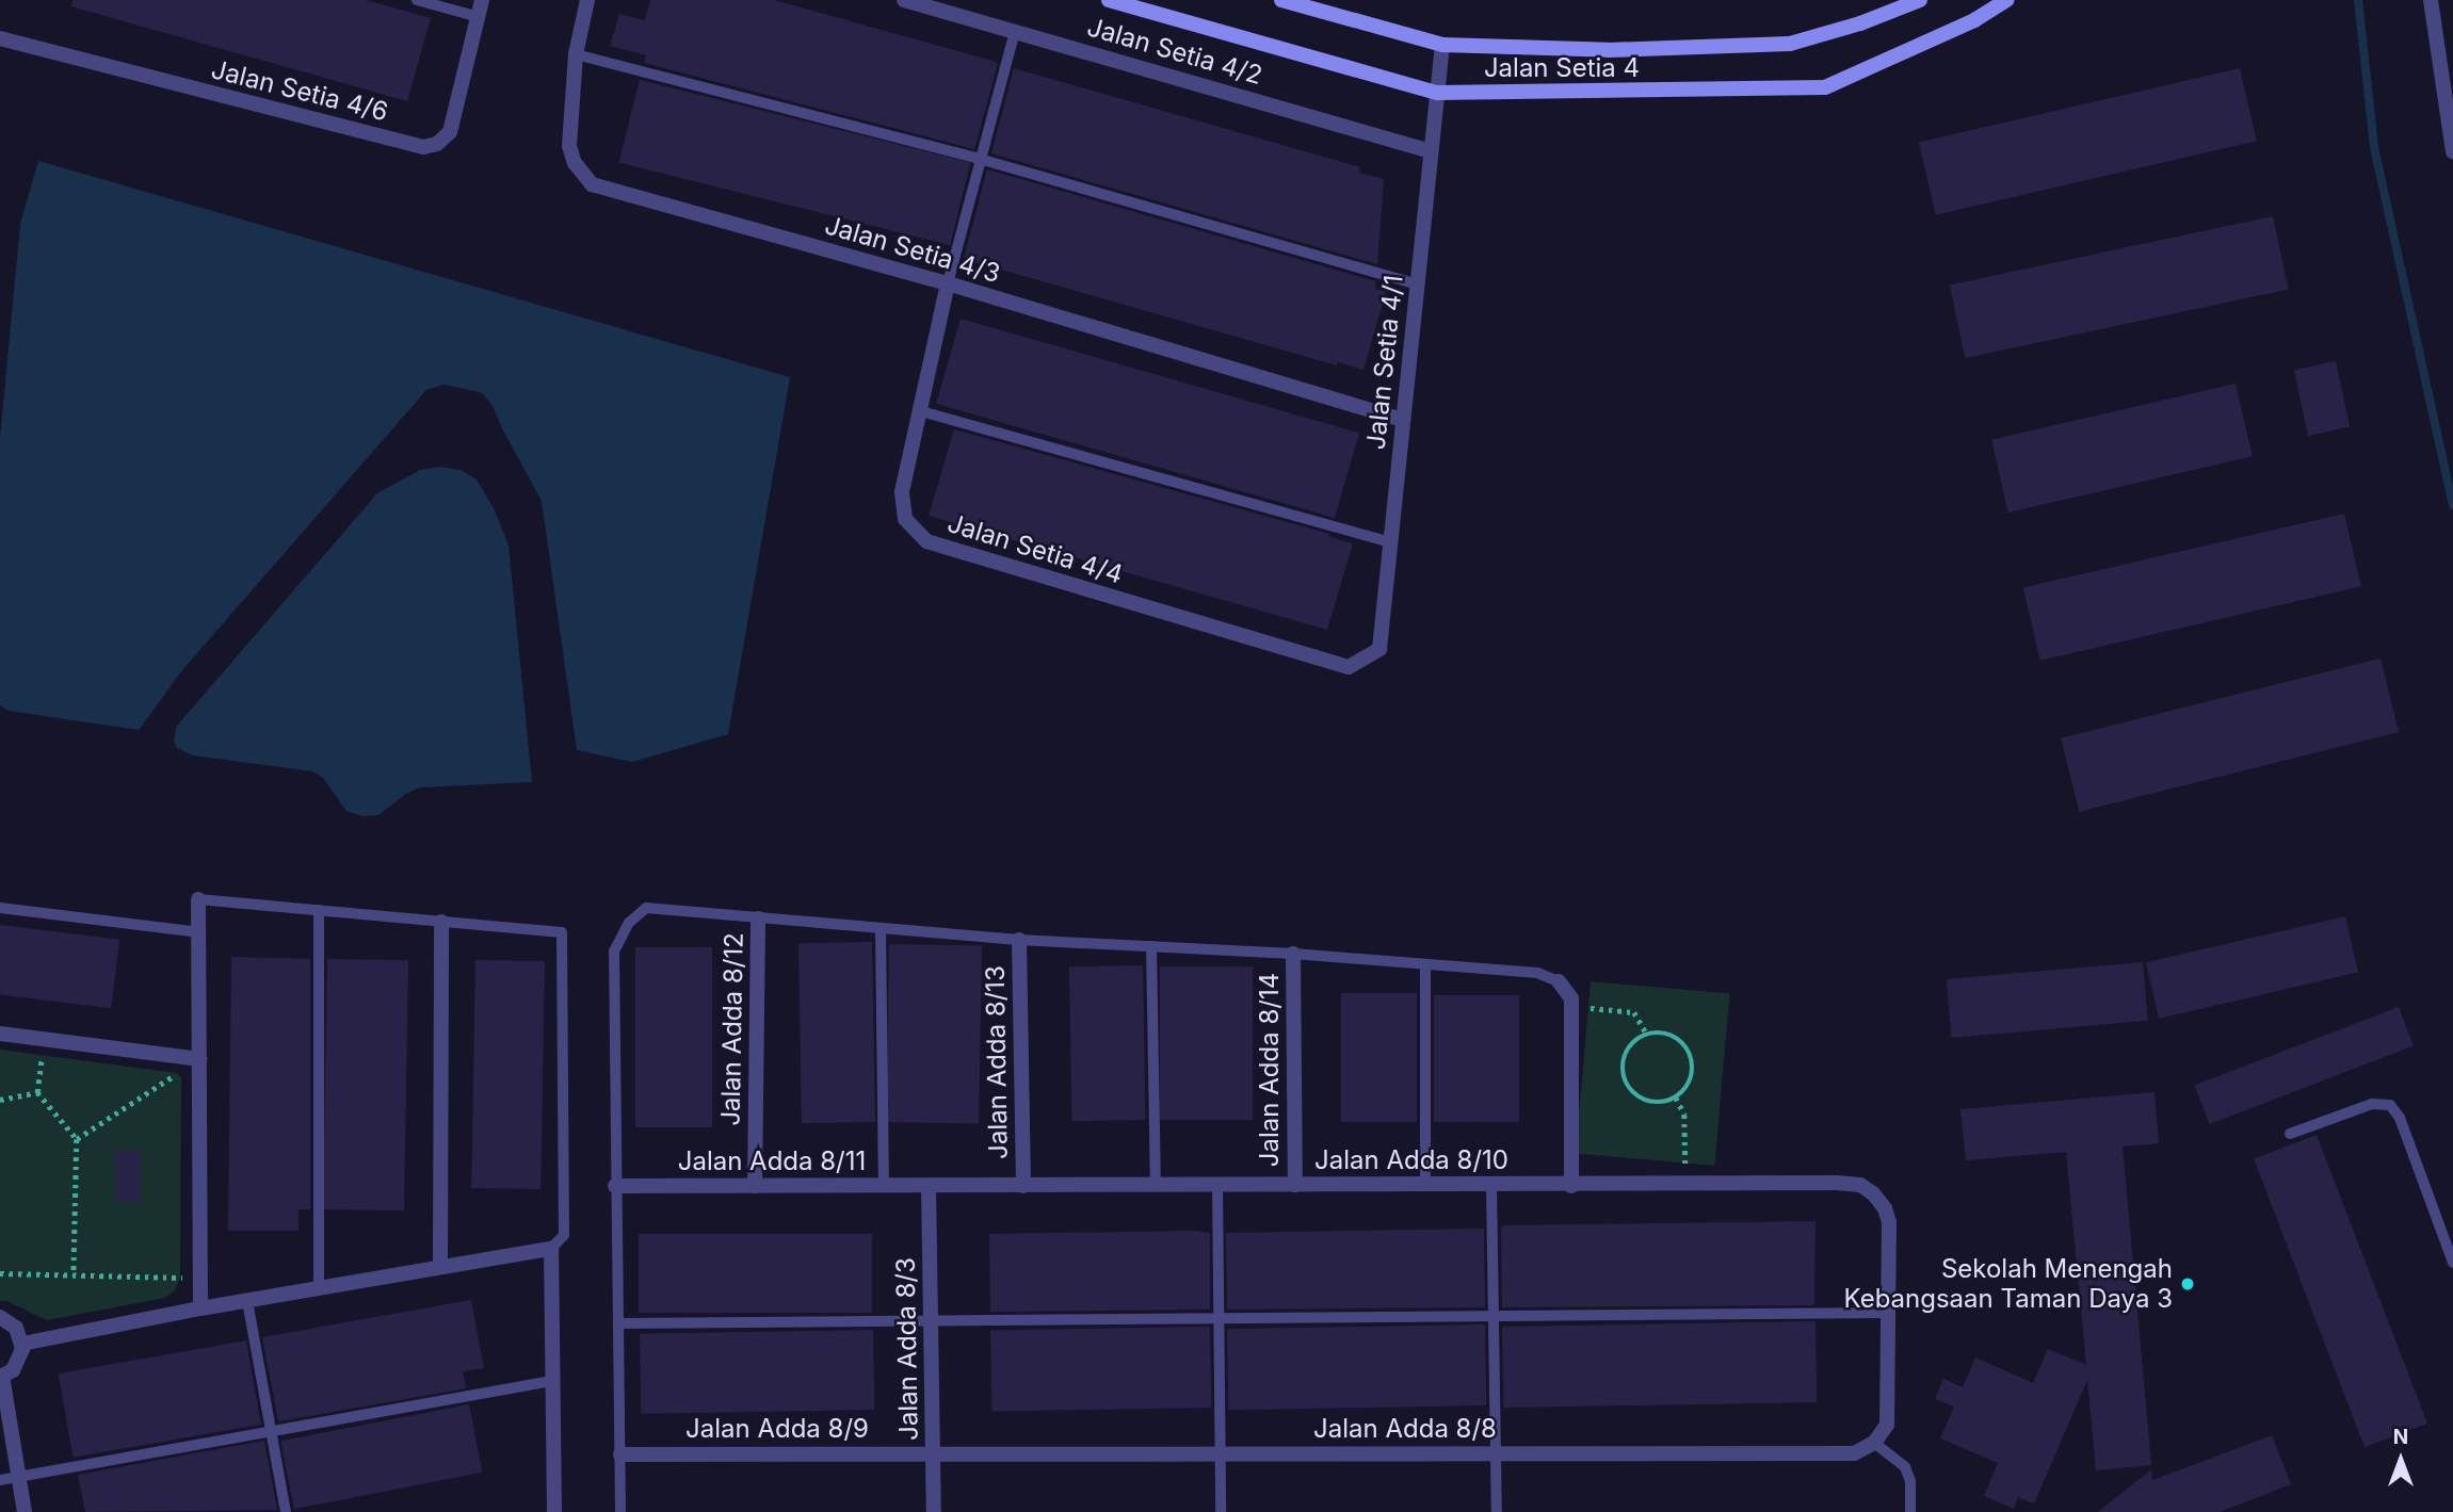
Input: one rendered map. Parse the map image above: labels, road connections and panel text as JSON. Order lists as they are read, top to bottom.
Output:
{
  "streets": {
    "street": [
      "Jalan Setia 4/2",
      "Jalan Setia 4",
      "Jalan Setia 4/6",
      "Jalan Setia 4/3",
      "Jalan Setia 4/1",
      "Jalan Setia 4/4",
      "Jalan Adda 8/12",
      "Jalan Adda 8/13",
      "Jalan Adda 8/14",
      "Jalan Adda 8/10",
      "Jalan Adda 8/11",
      "Jalan Adda 8/3",
      "Jalan Adda 8/9",
      "Jalan Adda 8/8"
    ]
  },
  "crossings": [
    ["Jalan Setia 4/2", "Jalan Setia 4/1"],
    ["Jalan Setia 4", "Jalan Setia 4/1"],
    ["Jalan Setia 4/3", "Jalan Setia 4/1"],
    ["Jalan Setia 4/3", "Jalan Setia 4/4"],
    ["Jalan Setia 4/1", "Jalan Setia 4/4"],
    ["Jalan Adda 8/12", "Jalan Adda 8/11"],
    ["Jalan Adda 8/13", "Jalan Adda 8/10"],
    ["Jalan Adda 8/14", "Jalan Adda 8/10"],
    ["Jalan Adda 8/10", "Jalan Adda 8/11"],
    ["Jalan Adda 8/10", "Jalan Adda 8/3"],
    ["Jalan Adda 8/11", "Jalan Adda 8/3"],
    ["Jalan Adda 8/3", "Jalan Adda 8/9"],
    ["Jalan Adda 8/3", "Jalan Adda 8/8"],
    ["Jalan Adda 8/9", "Jalan Adda 8/8"]
  ],
  "places": ["Sekolah Menengah Kebangsaan Taman Daya 3"],
  "north": "top"
}
